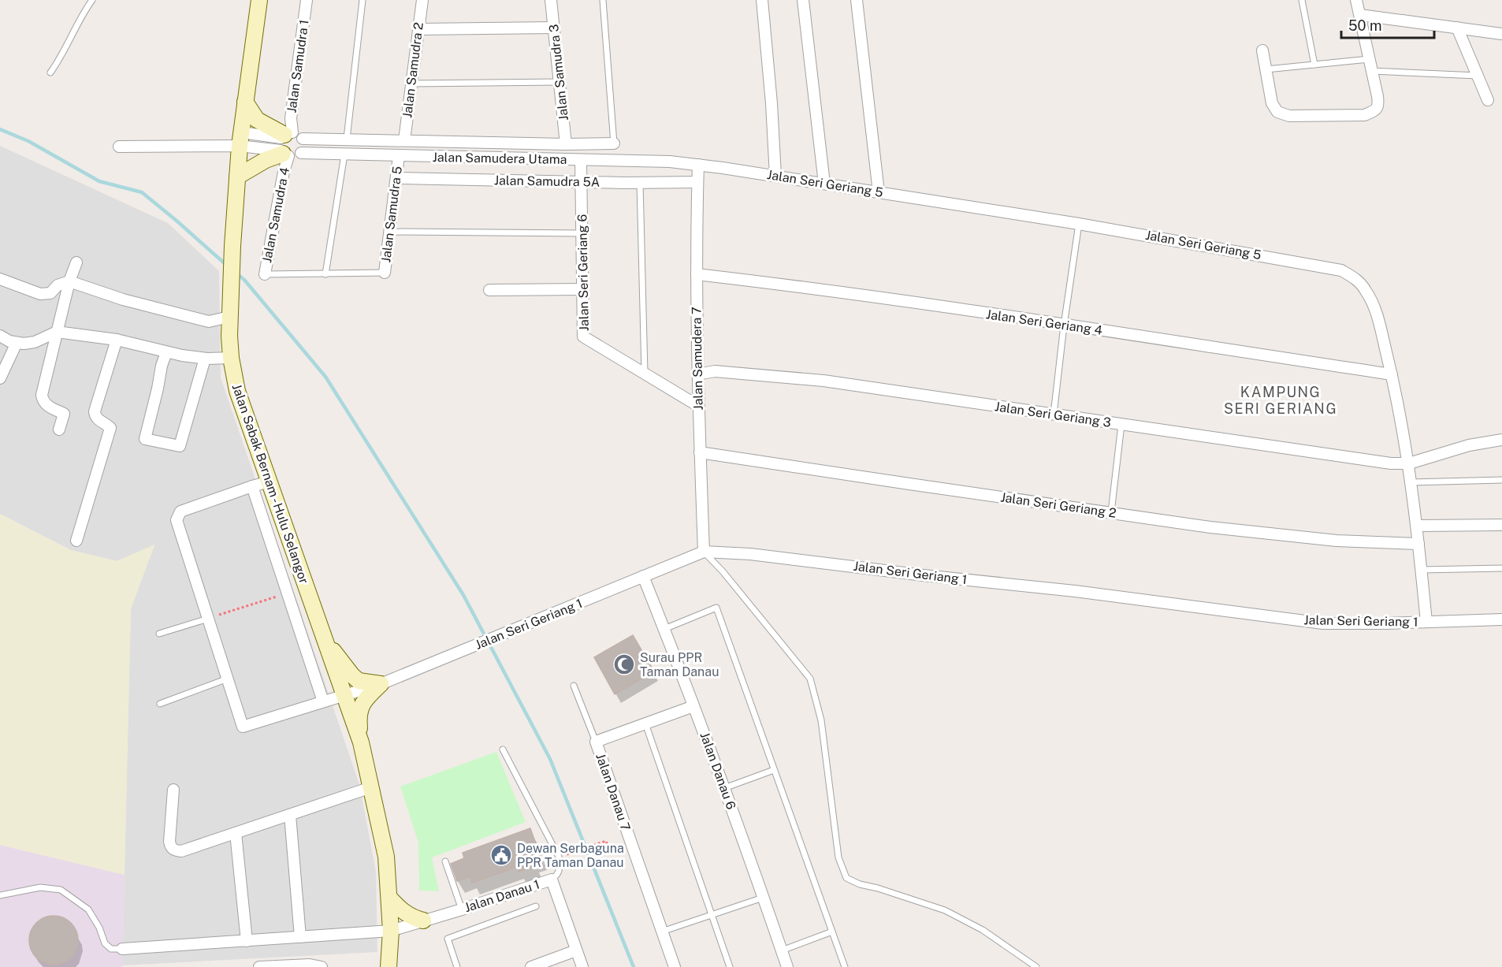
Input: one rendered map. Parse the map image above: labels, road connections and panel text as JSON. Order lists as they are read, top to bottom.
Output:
{
  "streets": {
    "street": [
      "Jalan Samudra 1",
      "Jalan Samudra 2",
      "Jalan Samudra 3",
      "Jalan Samudera Utama",
      "Jalan Samudra 5A",
      "Jalan Seri Geriang 5",
      "Jalan Samudra 5",
      "Jalan Samudra 4",
      "Jalan Seri Geriang 6",
      "Jalan Seri Geriang 4",
      "Jalan Samudera 7",
      "Jalan Seri Geriang 3",
      "Jalan Sabak Bernam - Hulu Selangor",
      "Jalan Seri Geriang 2",
      "Jalan Seri Geriang 1",
      "Jalan Danau 6",
      "Jalan Danau 7",
      "Jalan Danau 1"
    ]
  },
  "crossings": [
    ["Jalan Samudra 1", "Jalan Samudera Utama"],
    ["Jalan Samudra 1", "Jalan Samudra 4"],
    ["Jalan Samudra 2", "Jalan Samudera Utama"],
    ["Jalan Samudra 3", "Jalan Samudera Utama"],
    ["Jalan Samudera Utama", "Jalan Seri Geriang 5"],
    ["Jalan Samudera Utama", "Jalan Samudra 5"],
    ["Jalan Samudera Utama", "Jalan Samudra 4"],
    ["Jalan Samudera Utama", "Jalan Seri Geriang 6"],
    ["Jalan Samudera Utama", "Jalan Samudera 7"],
    ["Jalan Samudra 5A", "Jalan Samudra 5"],
    ["Jalan Samudra 5A", "Jalan Seri Geriang 6"],
    ["Jalan Samudra 5A", "Jalan Samudera 7"],
    ["Jalan Seri Geriang 5", "Jalan Seri Geriang 4"],
    ["Jalan Seri Geriang 5", "Jalan Samudera 7"],
    ["Jalan Seri Geriang 5", "Jalan Seri Geriang 3"],
    ["Jalan Seri Geriang 5", "Jalan Seri Geriang 2"],
    ["Jalan Seri Geriang 5", "Jalan Seri Geriang 1"],
    ["Jalan Seri Geriang 6", "Jalan Samudera 7"],
    ["Jalan Seri Geriang 4", "Jalan Samudera 7"],
    ["Jalan Samudera 7", "Jalan Seri Geriang 3"],
    ["Jalan Samudera 7", "Jalan Seri Geriang 2"],
    ["Jalan Samudera 7", "Jalan Seri Geriang 1"],
    ["Jalan Seri Geriang 1", "Jalan Danau 6"],
    ["Jalan Danau 6", "Jalan Danau 7"]
  ],
  "districts": ["KAMPUNG SERI GERIANG"],
  "places": {
    "mosque": ["Surau PPR Taman Danau"],
    "public building": ["Dewan Serbaguna PPR Taman Danau"]
  },
  "scale_bar": "50 m"
}
